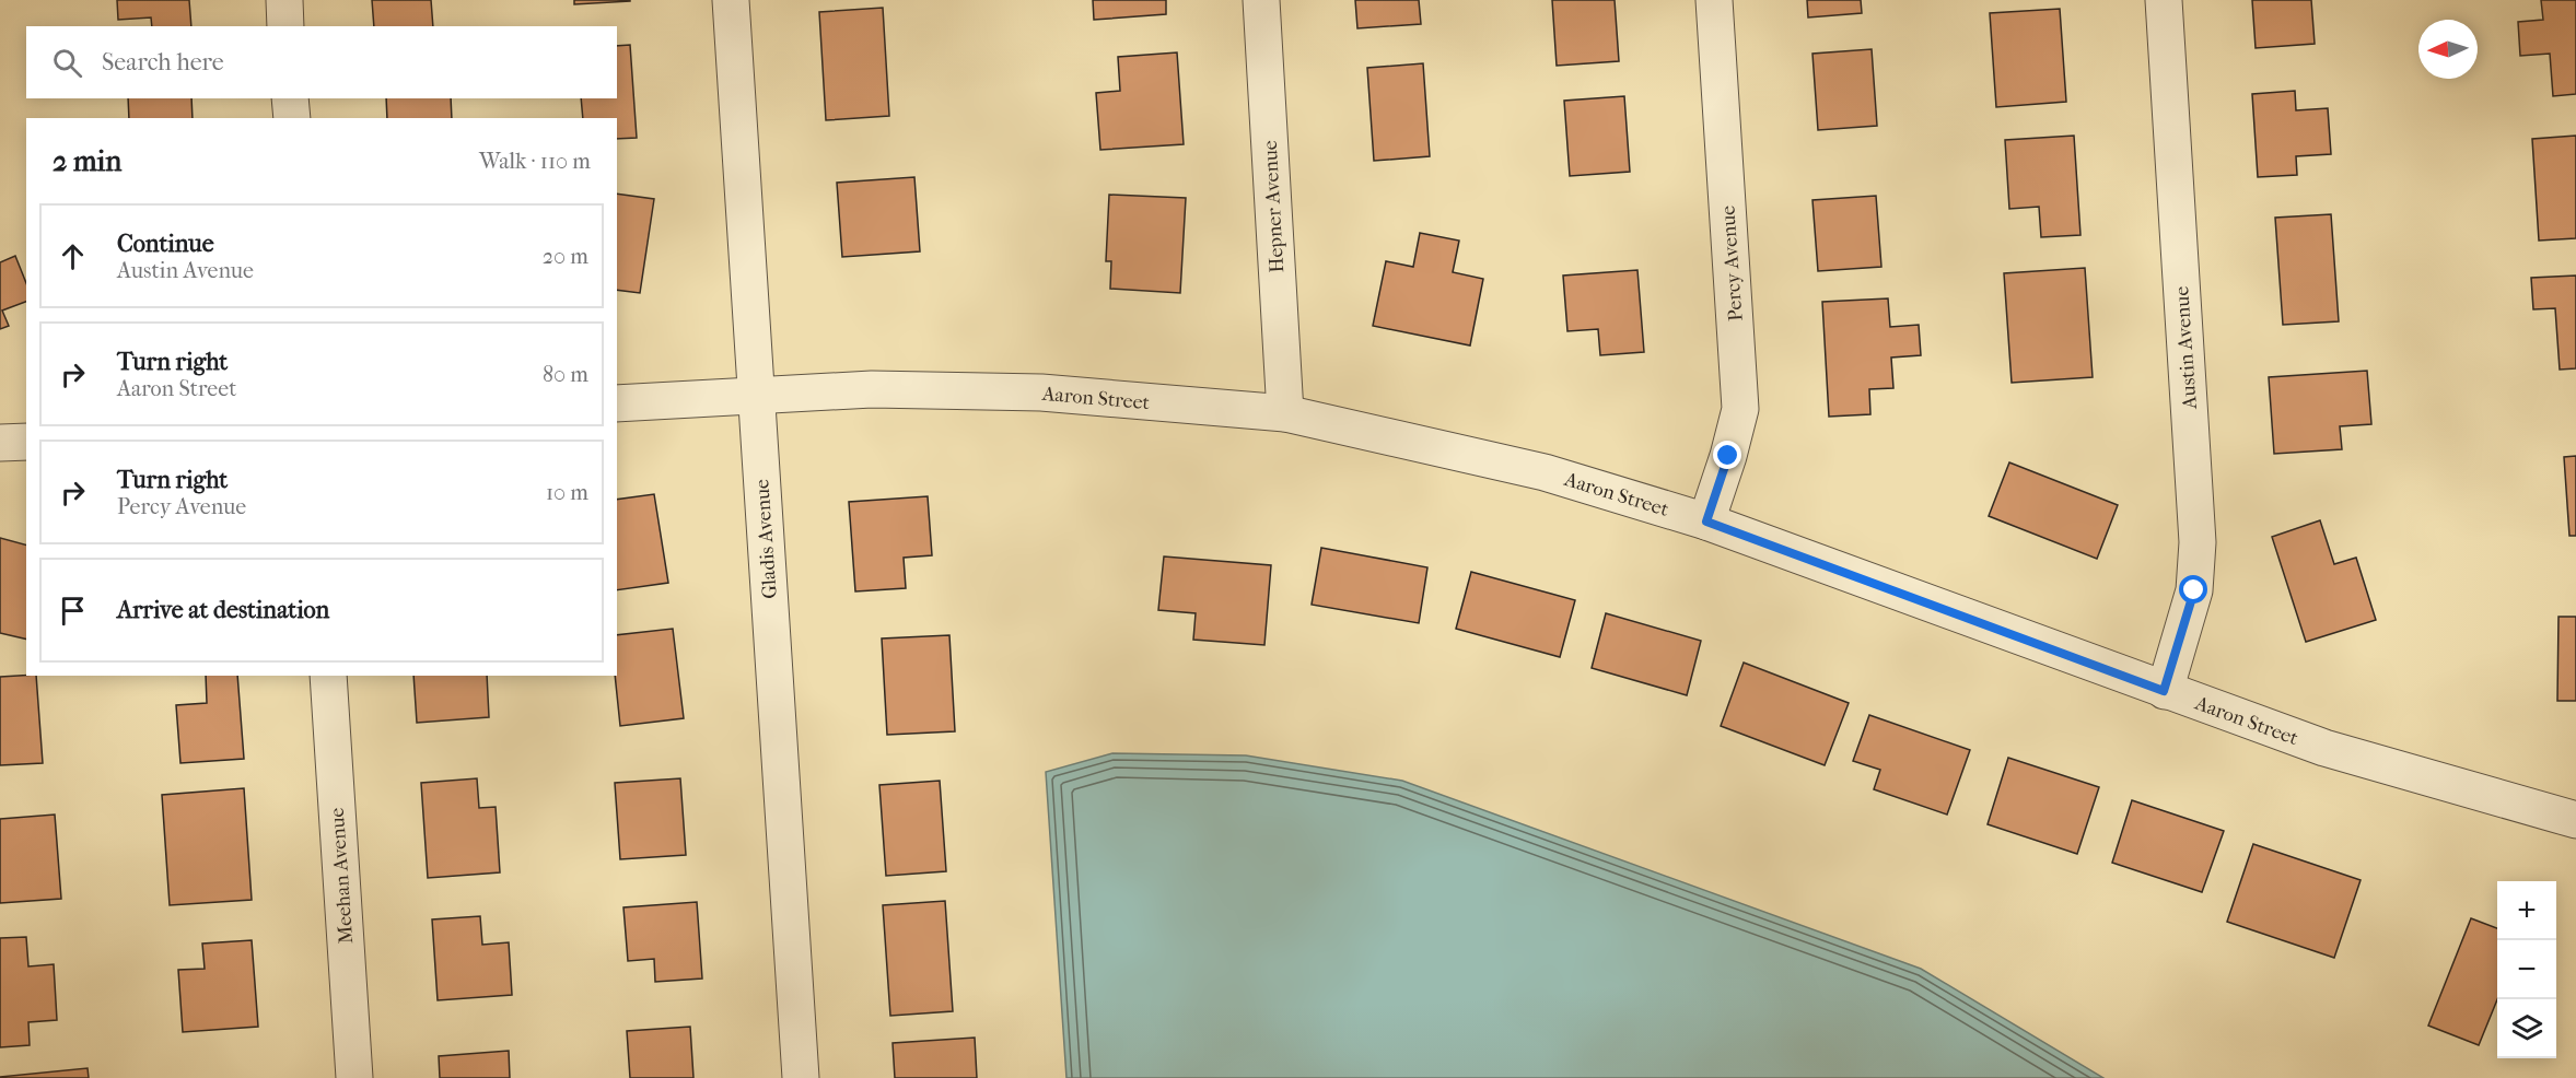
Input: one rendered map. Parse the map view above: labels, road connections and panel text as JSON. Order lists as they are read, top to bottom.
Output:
{
  "streets": {
    "street": [
      "Hepner Avenue",
      "Percy Avenue",
      "Austin Avenue",
      "Aaron Street",
      "Gladis Avenue",
      "Meehan Avenue"
    ]
  },
  "crossings": [
    ["Hepner Avenue", "Aaron Street"],
    ["Percy Avenue", "Aaron Street"],
    ["Austin Avenue", "Aaron Street"],
    ["Aaron Street", "Gladis Avenue"]
  ],
  "north": "left",
  "page": {
    "search": "Search here",
    "heading": ["2 min", "Walk · 110 m"],
    "list": [
      ["Continue", "Austin Avenue", "20 m"],
      ["Turn right", "Aaron Street", "80 m"],
      ["Turn right", "Percy Avenue", "10 m"],
      "Arrive at destination"
    ],
    "map_buttons": ["+", "−"]
  }
}
